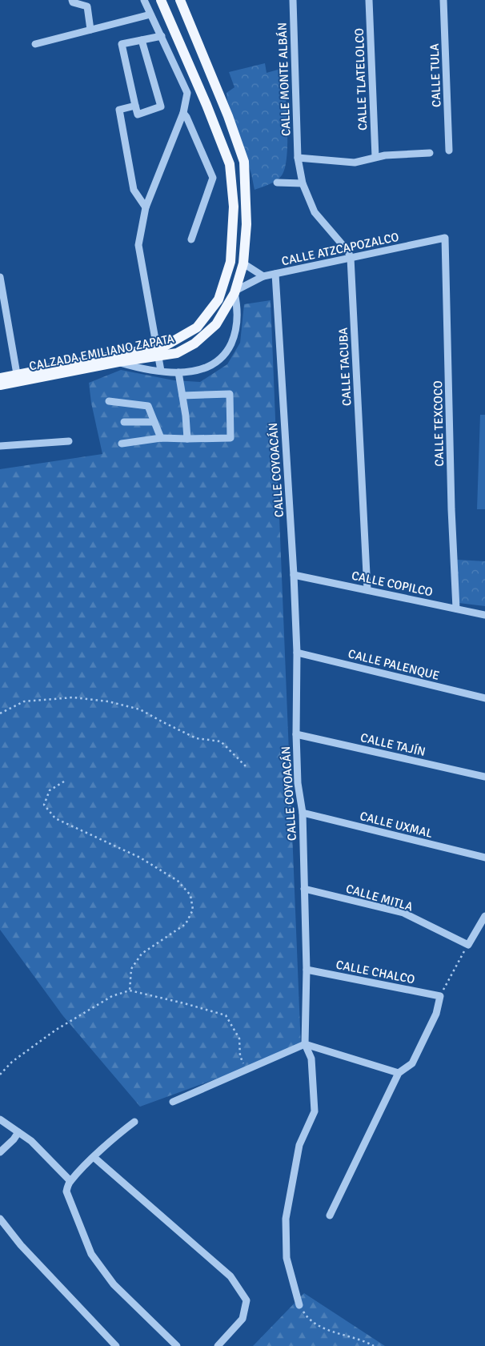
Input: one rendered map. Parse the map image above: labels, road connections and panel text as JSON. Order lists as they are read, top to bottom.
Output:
{
  "streets": {
    "main road": ["CALZADA EMILIANO ZAPATA"],
    "street": [
      "CALLE TULA",
      "CALLE MONTE ALBÁN",
      "CALLE TLATELOLCO",
      "CALLE ATZCAPOZALCO",
      "CALLE TACUBA",
      "CALLE TEXCOCO",
      "CALLE COYOACÁN",
      "CALLE COPILCO",
      "CALLE PALENQUE",
      "CALLE TAJÍN",
      "CALLE UXMAL",
      "CALLE MITLA",
      "CALLE CHALCO"
    ]
  },
  "crossings": [
    ["CALLE ATZCAPOZALCO", "CALZADA EMILIANO ZAPATA"],
    ["CALLE ATZCAPOZALCO", "CALLE TACUBA"],
    ["CALLE ATZCAPOZALCO", "CALLE TEXCOCO"],
    ["CALLE ATZCAPOZALCO", "CALLE COYOACÁN"],
    ["CALLE TACUBA", "CALLE COPILCO"],
    ["CALLE TEXCOCO", "CALLE COPILCO"],
    ["CALLE COYOACÁN", "CALLE COPILCO"],
    ["CALLE COYOACÁN", "CALLE PALENQUE"],
    ["CALLE COYOACÁN", "CALLE TAJÍN"],
    ["CALLE COYOACÁN", "CALLE UXMAL"],
    ["CALLE COYOACÁN", "CALLE MITLA"],
    ["CALLE COYOACÁN", "CALLE CHALCO"]
  ]
}
